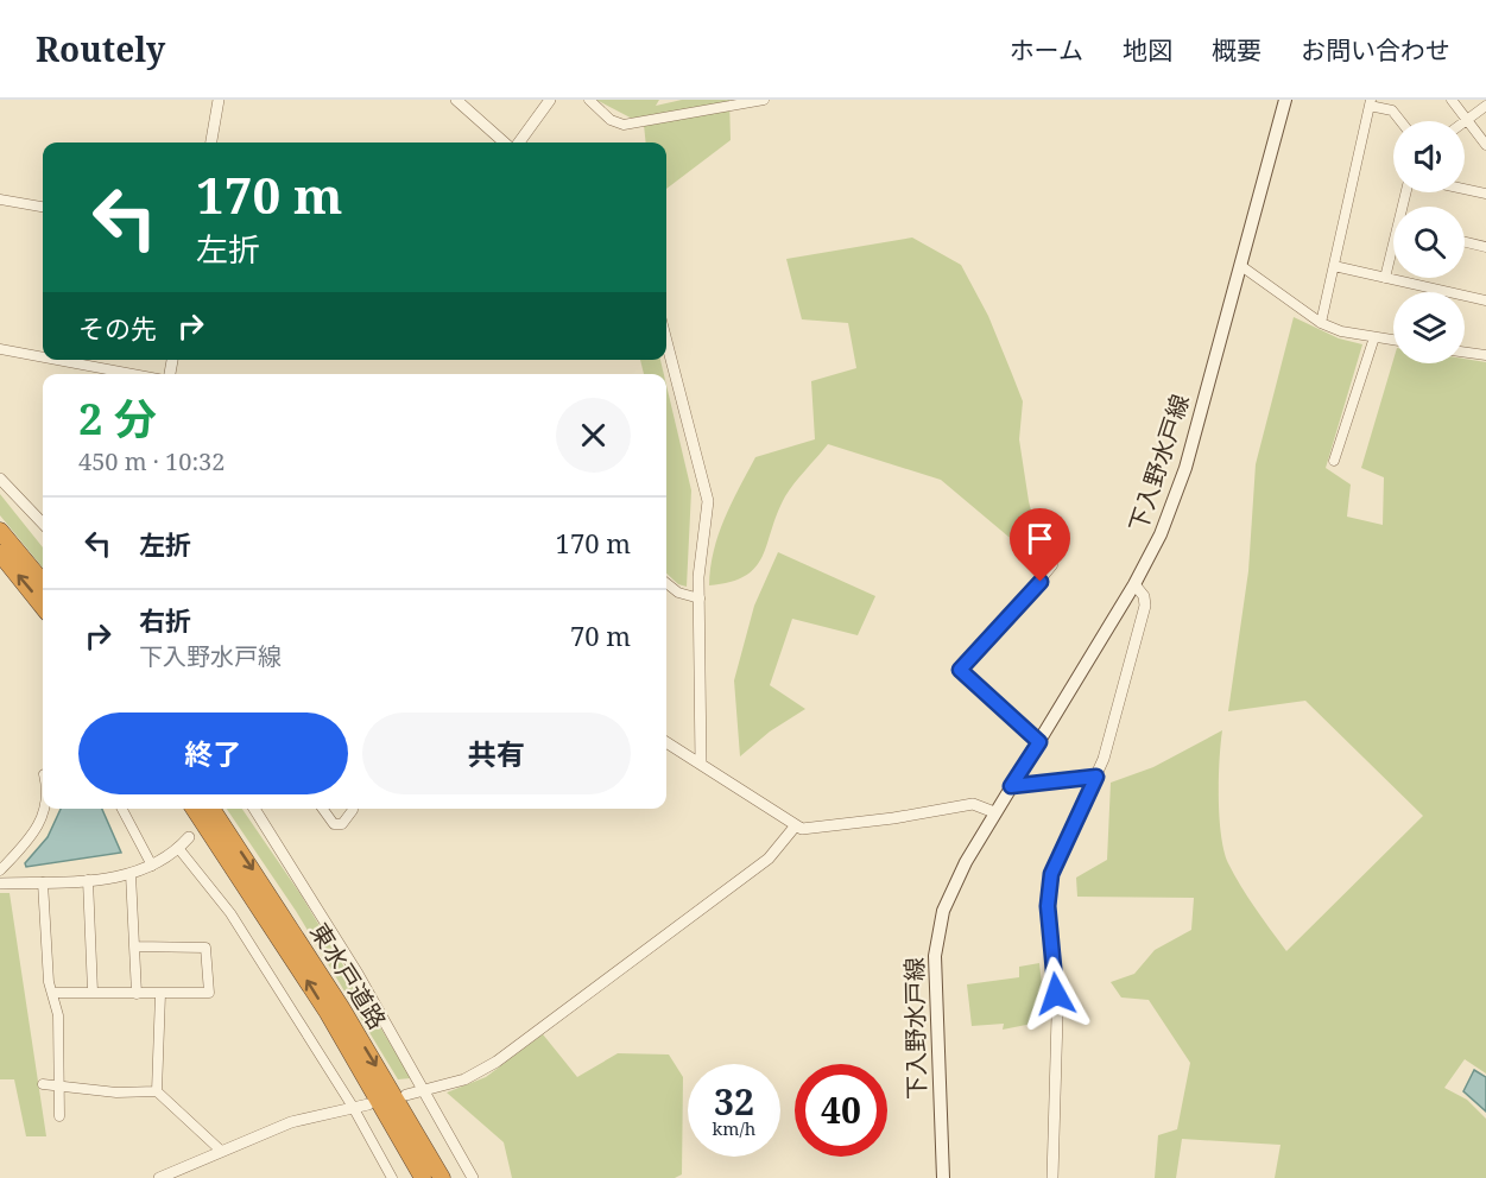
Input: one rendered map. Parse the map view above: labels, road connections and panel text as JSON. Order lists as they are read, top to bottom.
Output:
{
  "streets": {
    "highway": ["東水戸道路"],
    "main road": ["下入野水戸線"]
  },
  "page": {
    "header": "Routely",
    "nav": [
      "ホーム",
      "地図",
      "概要",
      "お問い合わせ"
    ],
    "turn": ["170 m", "左折"],
    "then": "その先",
    "heading": ["2 分", "450 m · 10:32"],
    "list": [
      {
        "name": "左折",
        "value": "170 m"
      },
      {
        "name": "右折",
        "note": "下入野水戸線",
        "value": "70 m"
      }
    ],
    "buttons": ["終了", "共有"],
    "speed": "32 km/h",
    "limit": "40"
  }
}
